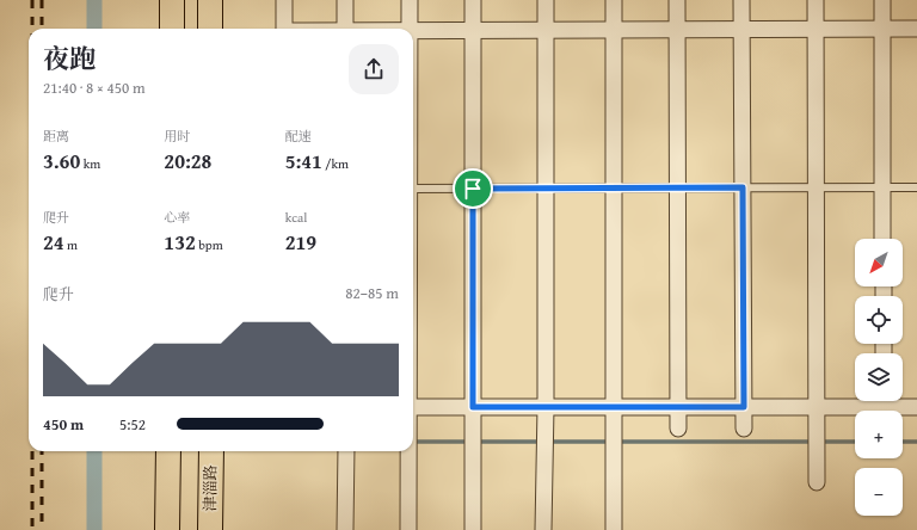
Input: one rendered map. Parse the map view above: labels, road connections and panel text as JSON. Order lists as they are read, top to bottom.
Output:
{
  "streets": {
    "main road": ["津淄路"]
  },
  "north": "bottom left",
  "page": {
    "heading": ["夜跑", "21:40 · 8 × 450 m"],
    "stats": [
      ["距离", "3.60 km"],
      ["用时", "20:28"],
      ["配速", "5:41 /km"],
      ["爬升", "24 m"],
      ["心率", "132 bpm"],
      ["kcal", "219"]
    ],
    "map_buttons": ["+", "−"],
    "chart": ["爬升", "82–85 m"],
    "list": [
      {
        "name": "450 m",
        "note": "5:52"
      }
    ]
  }
}
